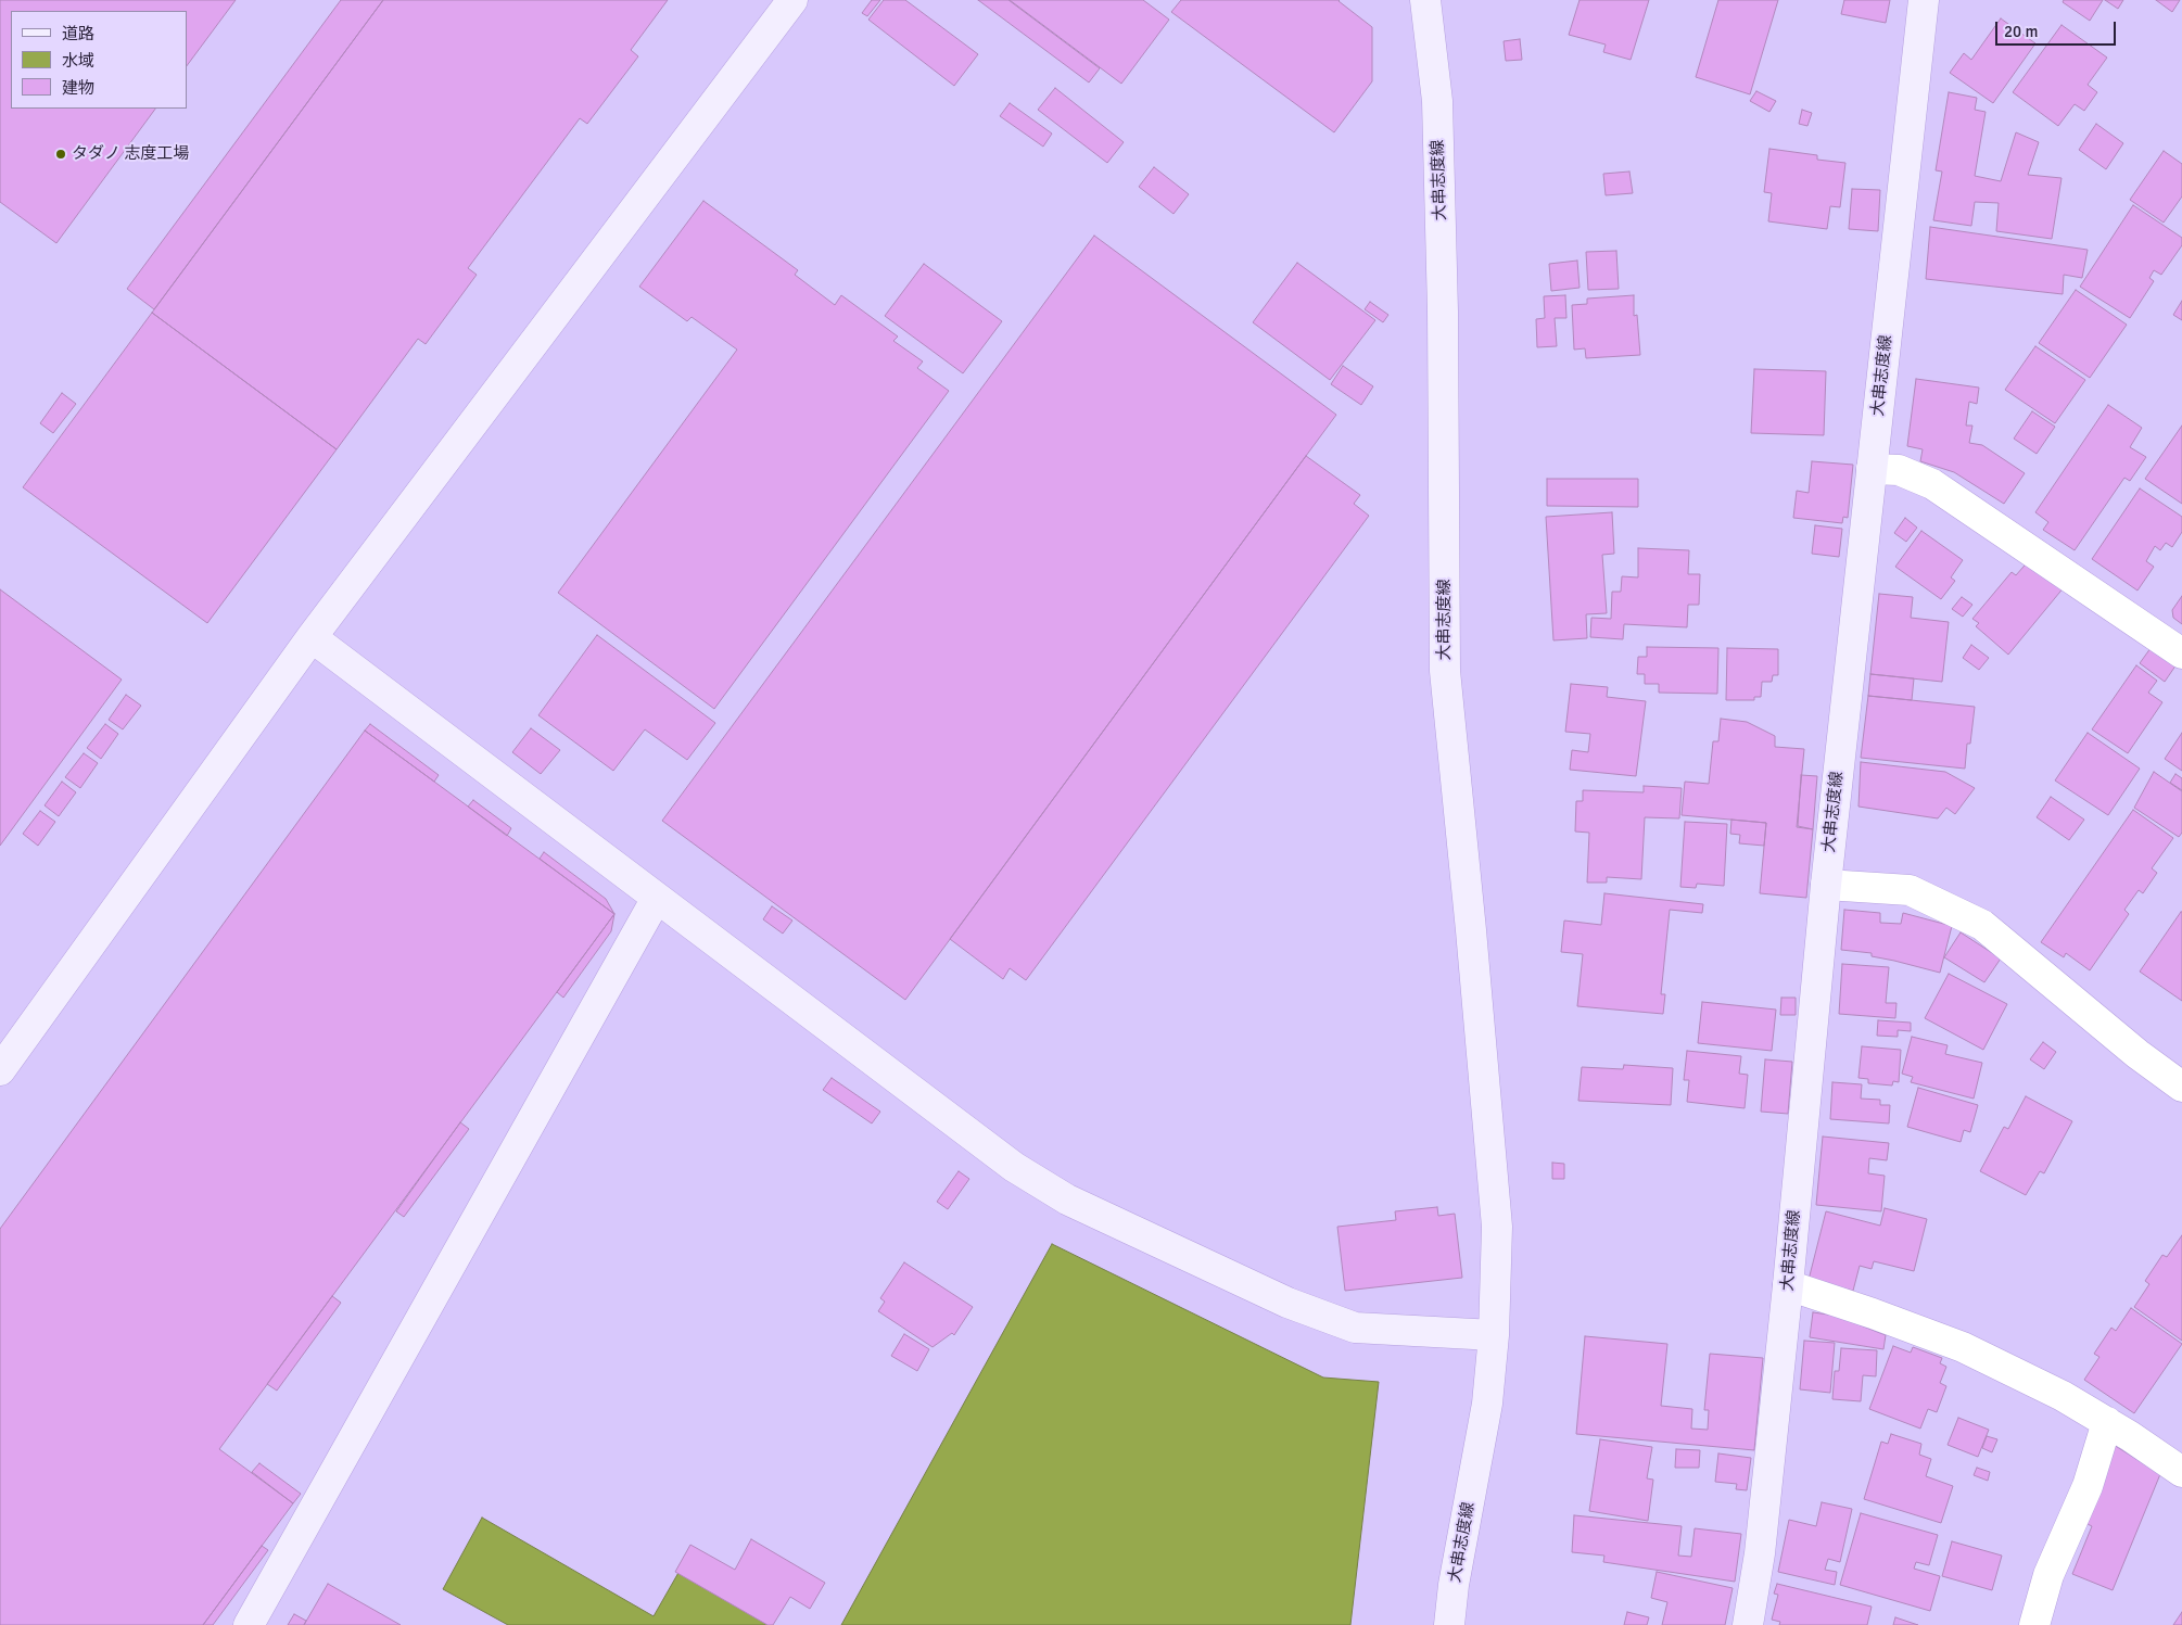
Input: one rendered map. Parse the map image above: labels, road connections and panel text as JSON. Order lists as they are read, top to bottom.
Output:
{
  "streets": {
    "street": ["大串志度線"]
  },
  "places": ["タダノ 志度工場"],
  "legend": ["道路", "水域", "建物"],
  "scale_bar": "20 m"
}
